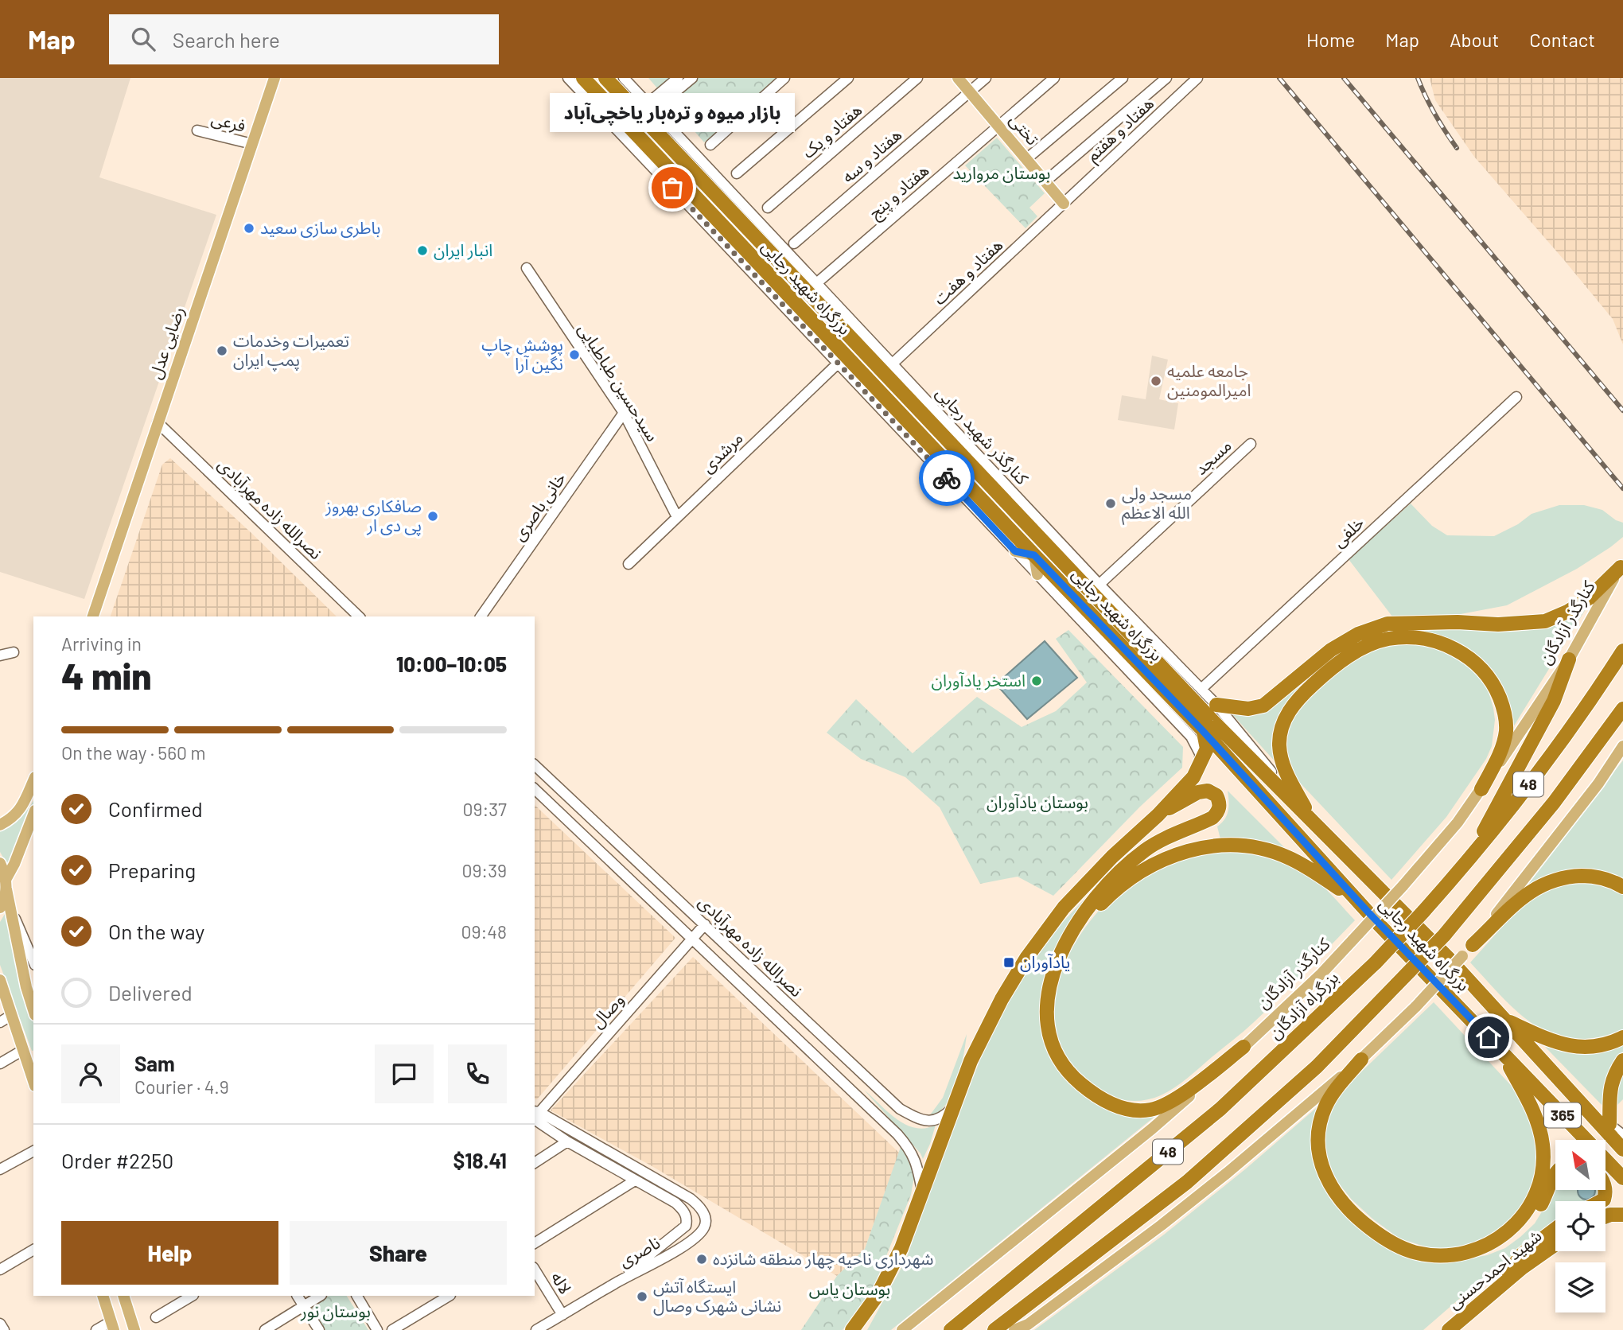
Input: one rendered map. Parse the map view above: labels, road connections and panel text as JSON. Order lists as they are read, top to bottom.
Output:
{
  "streets": {
    "highway": [
      "بزرگراه شهید رجایی",
      "48",
      "بزرگراه آزادگان",
      "365",
      "شهید احمدحسنی"
    ],
    "main road": ["تختی", "رضایی عدل", "کنارگذر آزادگان"],
    "street": [
      "فرعی",
      "هفتاد و هفتم",
      "هفتاد و یک",
      "هفتاد و سه",
      "هفتاد و پنج",
      "هفتاد و هفت",
      "سیدحسین طباطبایی",
      "کنارگذر شهید رجایی",
      "مرشدی",
      "مسجد",
      "خانی باصری",
      "نصرالله زاده مهرآبادی",
      "خلفی",
      "وصال",
      "ناصری",
      "لاله"
    ]
  },
  "crossings": [
    ["فرعی", "رضایی عدل"],
    ["تختی", "هفتاد و هفتم"],
    ["تختی", "هفتاد و سه"],
    ["تختی", "هفتاد و پنج"],
    ["تختی", "هفتاد و هفت"],
    ["هفتاد و هفتم", "هفتاد و هفت"],
    ["هفتاد و هفت", "کنارگذر شهید رجایی"],
    ["بزرگراه شهید رجایی", "کنارگذر شهید رجایی"],
    ["بزرگراه شهید رجایی", "مسجد"],
    ["رضایی عدل", "نصرالله زاده مهرآبادی"],
    ["سیدحسین طباطبایی", "مرشدی"],
    ["سیدحسین طباطبایی", "خانی باصری"],
    ["کنارگذر شهید رجایی", "مسجد"],
    ["کنارگذر شهید رجایی", "خلفی"],
    ["نصرالله زاده مهرآبادی", "وصال"],
    ["وصال", "ناصری"]
  ],
  "parks": [
    "بوستان مروارید",
    "بوستان یادآوران",
    "بوستان یاس",
    "بوستان نور"
  ],
  "places": {
    "other": [
      "بازار میوه و تره‌بار یاخچی‌آباد",
      "باطری سازی سعید",
      "انبار ایران",
      "تعمیرات وخدمات پمپ ایران",
      "پوشش چاپ نگین آرا",
      "جامعه علمیه امیرالمومنین",
      "مسجد ولی الله الاعظم",
      "صافکاری بهروز پی دی ار",
      "استخر یادآوران",
      "شهرداری ناحیه چهار منطقه شانزده",
      "ایستگاه آتش نشانی شهرک وصال"
    ],
    "transit": ["یادآوران"]
  },
  "north": "top left",
  "page": {
    "header": "Map",
    "search": "Search here",
    "nav": [
      "Home",
      "Map",
      "About",
      "Contact"
    ],
    "bubble": "بازار میوه و تره‌بار یاخچی‌آباد",
    "heading": ["4 min", "Arriving in", "10:00–10:05"],
    "panel": [
      "Sam",
      "Courier · 4.9",
      "Order #2250",
      "$18.41"
    ],
    "bar": "On the way · 560 m",
    "list": [
      ["Confirmed", "09:37"],
      ["Preparing", "09:39"],
      ["On the way", "09:48"],
      "Delivered"
    ],
    "buttons": ["Help", "Share"]
  }
}
